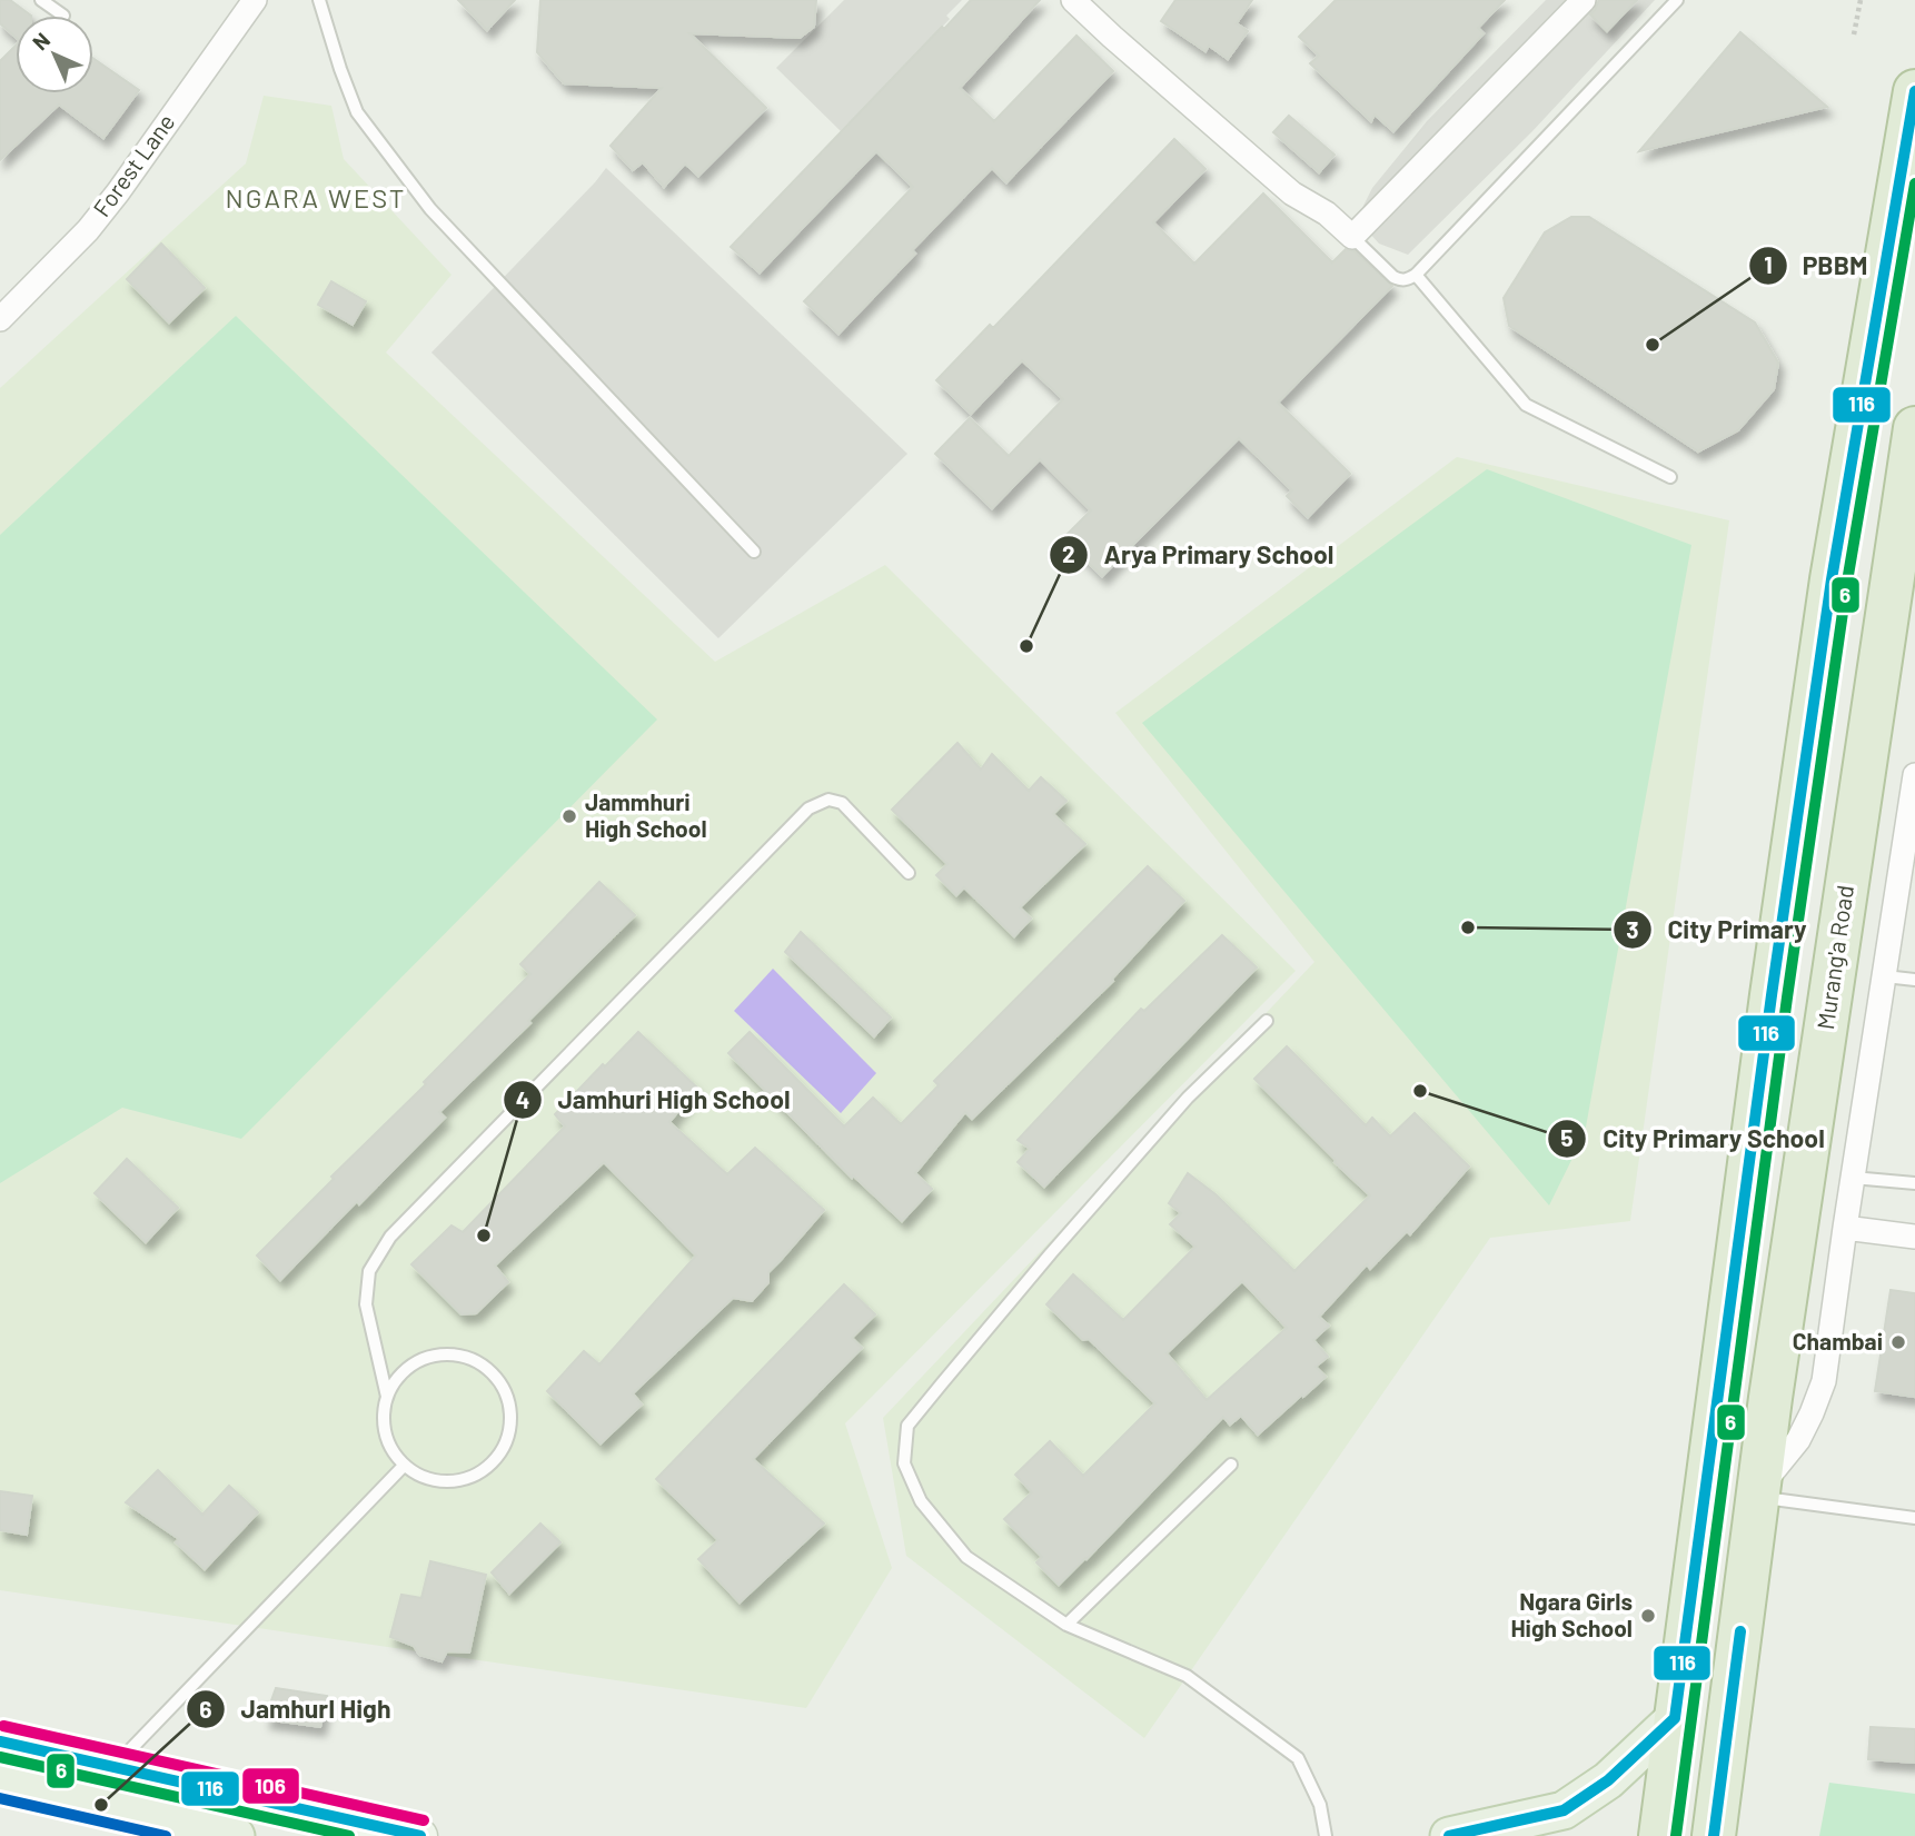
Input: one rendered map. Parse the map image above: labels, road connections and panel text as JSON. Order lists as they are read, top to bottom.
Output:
{
  "streets": {
    "highway": ["Murang'a Road"],
    "street": ["Forest Lane"]
  },
  "districts": ["NGARA WEST"],
  "places": [
    "PBBM",
    "Arya Primary School",
    "Jammhuri High School",
    "City Primary",
    "City Primary School",
    "Jamhuri High School",
    "Chambai",
    "Ngara Girls High School",
    "JamhurI High"
  ],
  "lines": ["transit line 116", "transit line 6", "transit line 106"],
  "north": "top left"
}
